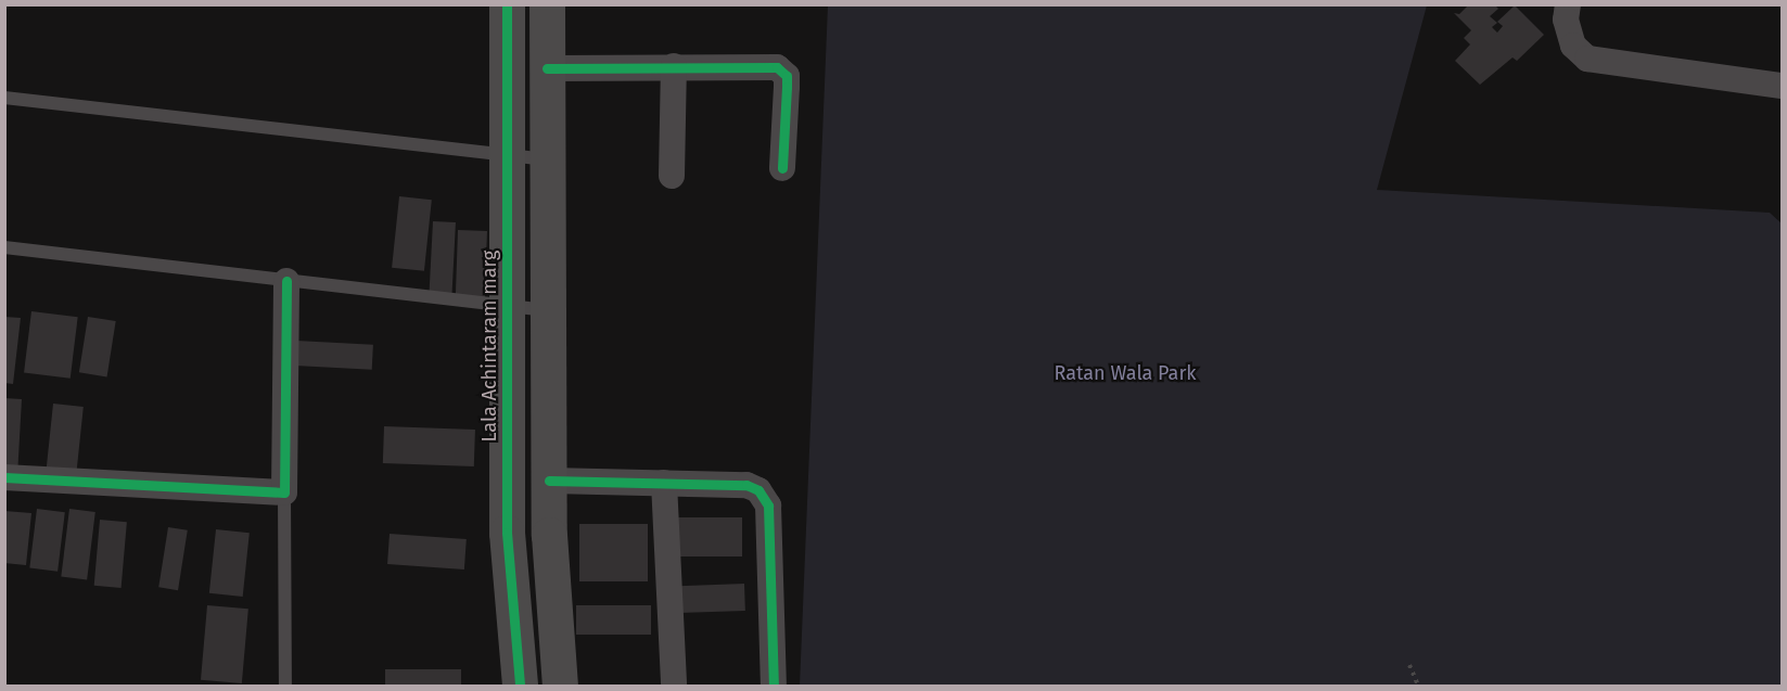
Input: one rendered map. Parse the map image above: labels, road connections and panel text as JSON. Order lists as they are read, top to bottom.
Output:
{
  "streets": {
    "street": ["Lala Achintaram marg"]
  },
  "parks": ["Ratan Wala Park"]
}
